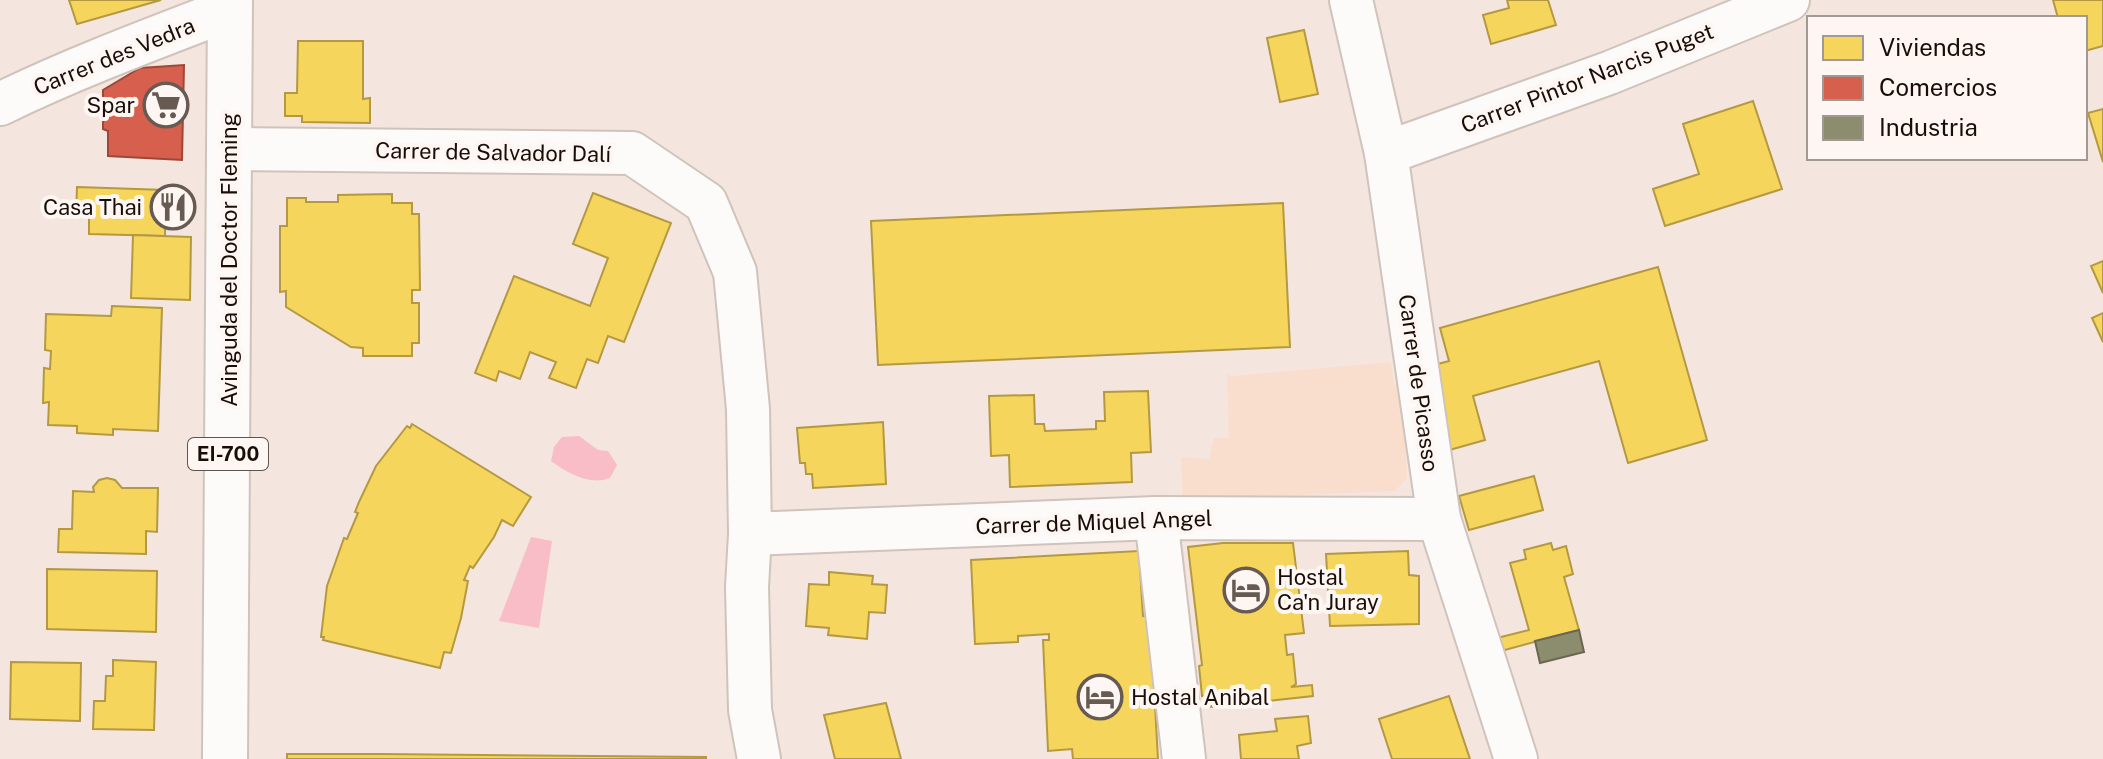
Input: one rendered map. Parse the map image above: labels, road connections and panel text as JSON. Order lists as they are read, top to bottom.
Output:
{
  "streets": {
    "main road": ["Avinguda del Doctor Fleming", "EI-700"],
    "street": [
      "Carrer des Vedra",
      "Carrer Pintor Narcis Puget",
      "Carrer de Salvador Dalí",
      "Carrer de Picasso",
      "Carrer de Miquel Angel"
    ]
  },
  "crossings": [
    ["Carrer des Vedra", "Avinguda del Doctor Fleming"],
    ["Carrer Pintor Narcis Puget", "Carrer de Picasso"],
    ["Carrer de Salvador Dalí", "Avinguda del Doctor Fleming"],
    ["Carrer de Salvador Dalí", "Carrer de Miquel Angel"],
    ["Carrer de Picasso", "Carrer de Miquel Angel"]
  ],
  "places": {
    "supermarket": ["Spar"],
    "restaurant": ["Casa Thai"],
    "hotel": ["Hostal Ca'n Juray", "Hostal Anibal"]
  },
  "legend": ["Viviendas", "Comercios", "Industria"]
}
